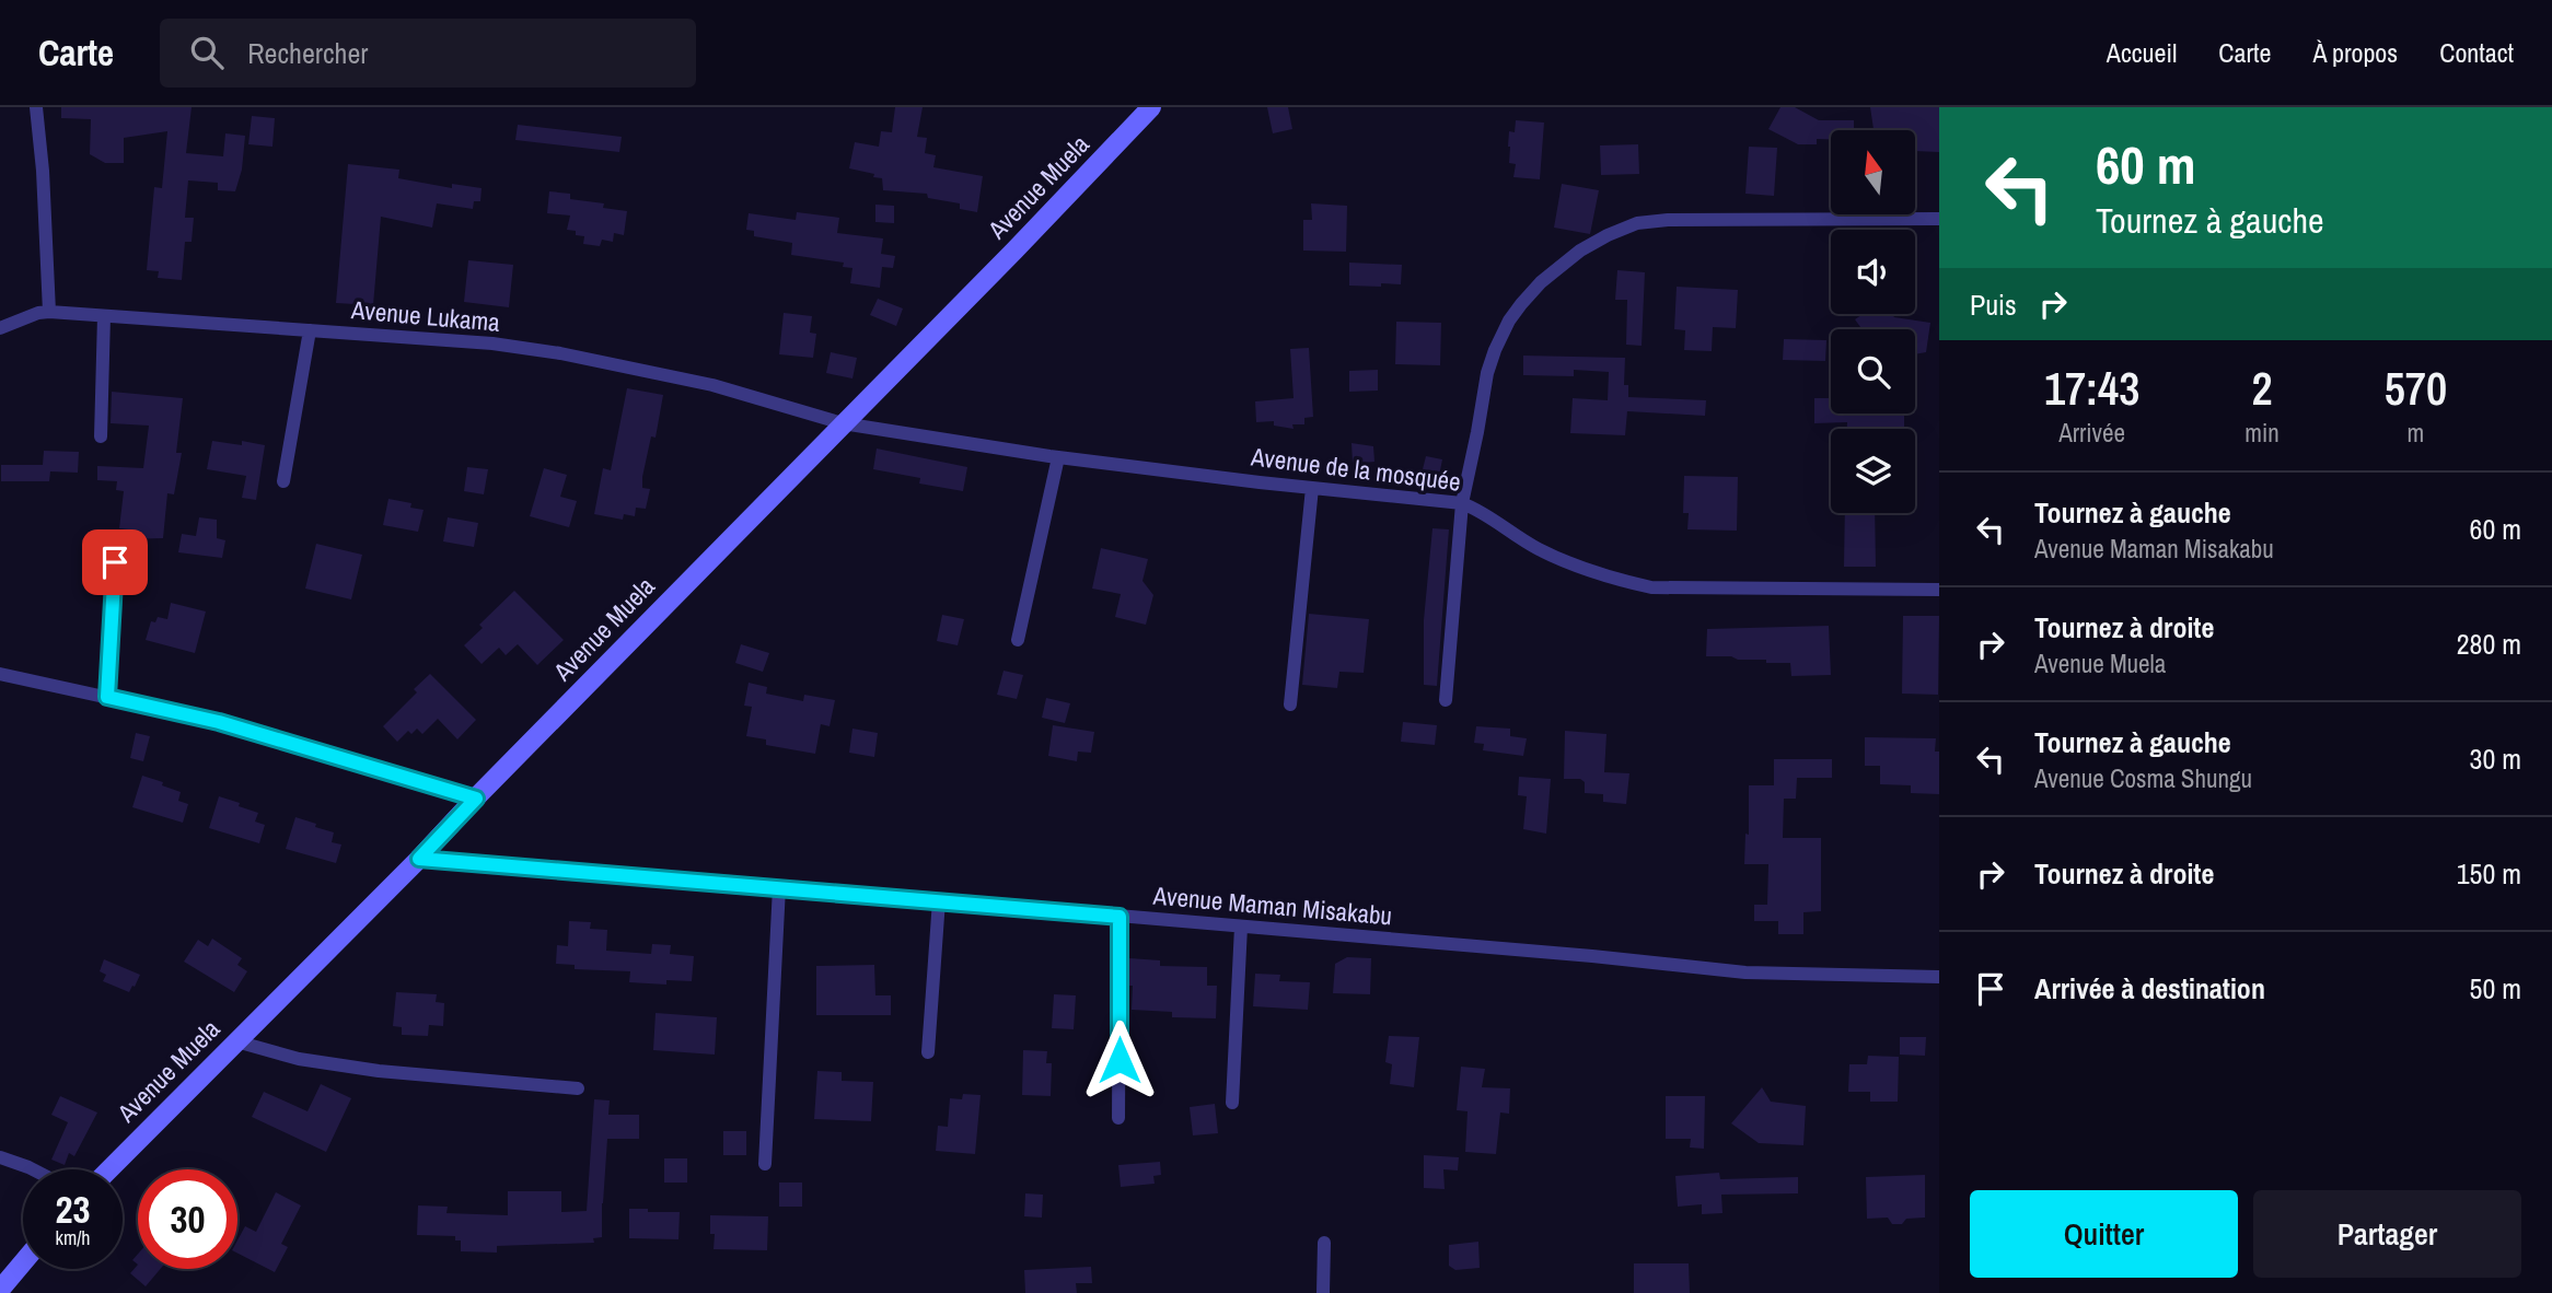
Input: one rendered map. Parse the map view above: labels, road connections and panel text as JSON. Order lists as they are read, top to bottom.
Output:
{
  "streets": {
    "street": [
      "Avenue Muela",
      "Avenue Lukama",
      "Avenue de la mosquée",
      "Avenue Maman Misakabu"
    ]
  },
  "crossings": [
    ["Avenue Muela", "Avenue Lukama"],
    ["Avenue Muela", "Avenue de la mosquée"],
    ["Avenue Muela", "Avenue Maman Misakabu"],
    ["Avenue Lukama", "Avenue de la mosquée"]
  ],
  "north": "top",
  "page": {
    "header": "Carte",
    "search": "Rechercher",
    "nav": [
      "Accueil",
      "Carte",
      "À propos",
      "Contact"
    ],
    "turn": ["60 m", "Tournez à gauche"],
    "then": "Puis",
    "eta": [
      "17:43",
      "Arrivée",
      "2",
      "min",
      "570",
      "m"
    ],
    "list": [
      {
        "name": "Tournez à gauche",
        "note": "Avenue Maman Misakabu",
        "value": "60 m"
      },
      {
        "name": "Tournez à droite",
        "note": "Avenue Muela",
        "value": "280 m"
      },
      {
        "name": "Tournez à gauche",
        "note": "Avenue Cosma Shungu",
        "value": "30 m"
      },
      {
        "name": "Tournez à droite",
        "value": "150 m"
      },
      {
        "name": "Arrivée à destination",
        "value": "50 m"
      }
    ],
    "speed": "23 km/h",
    "limit": "30",
    "buttons": ["Quitter", "Partager"]
  }
}
